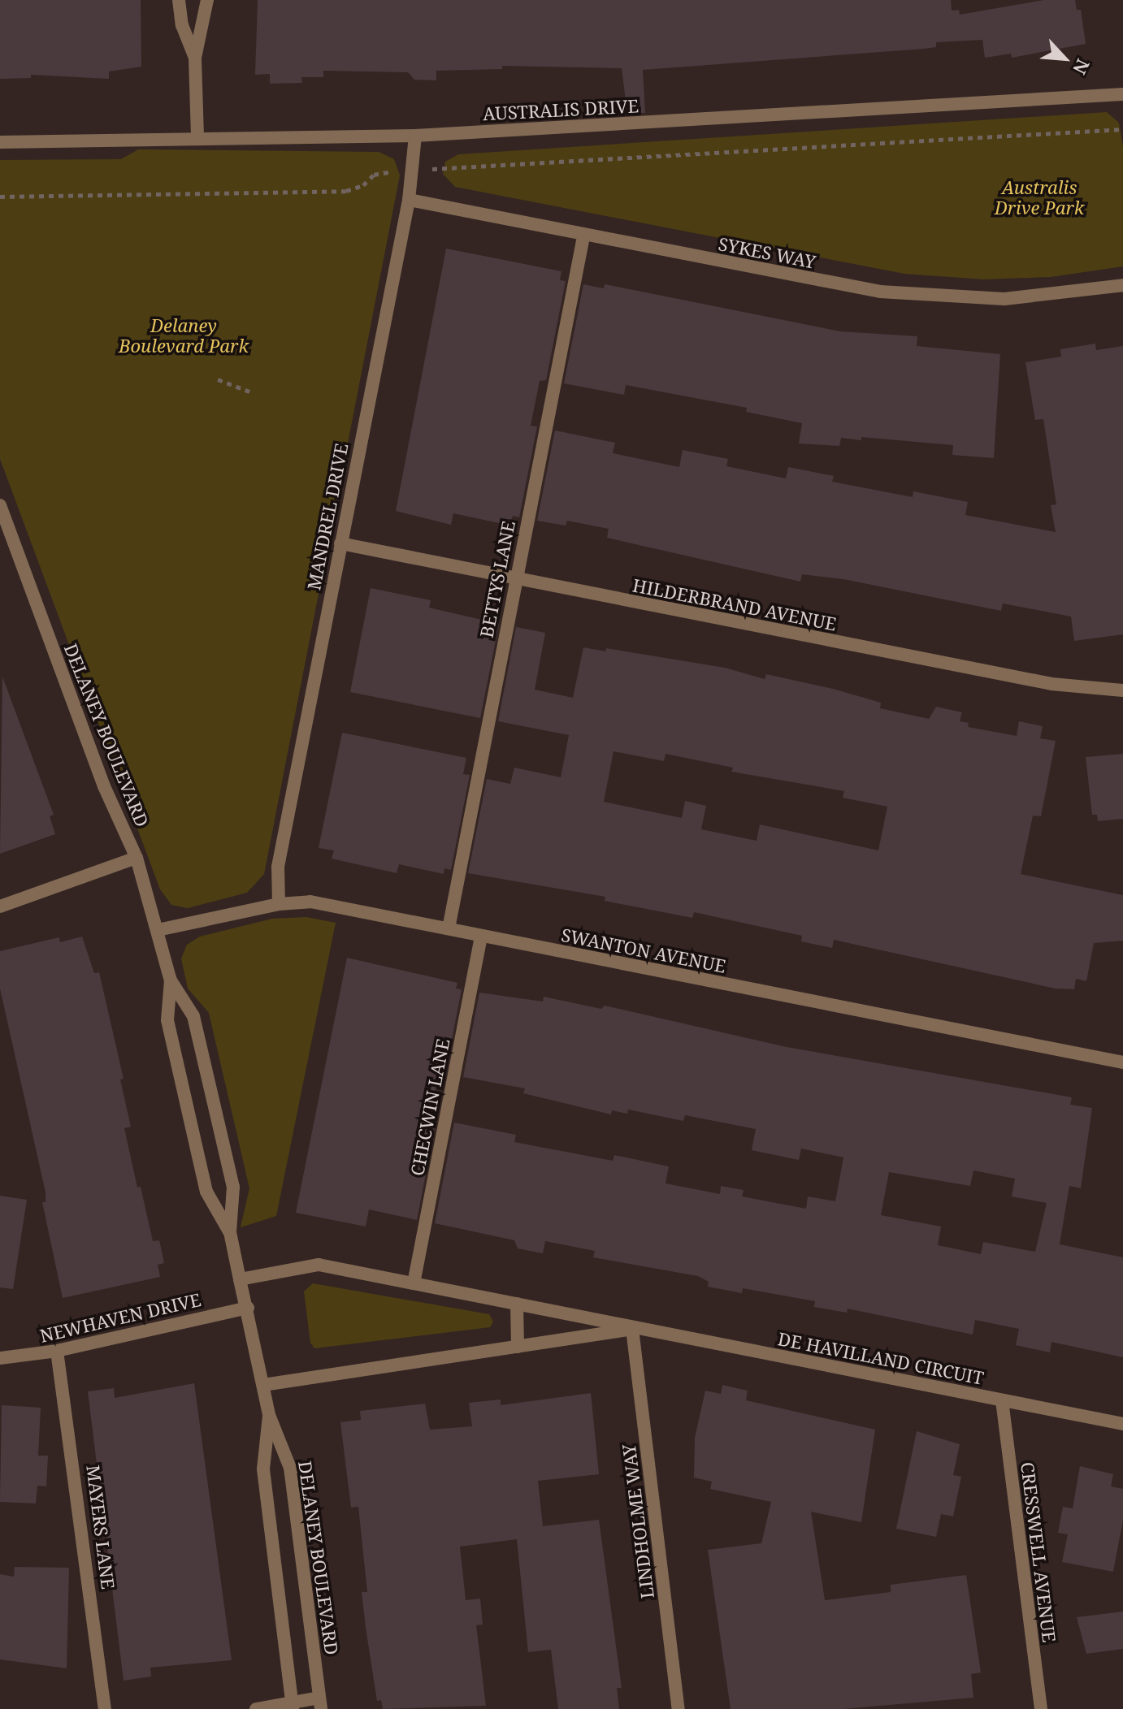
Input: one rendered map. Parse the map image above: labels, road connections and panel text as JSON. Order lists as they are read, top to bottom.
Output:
{
  "streets": {
    "street": [
      "AUSTRALIS DRIVE",
      "SYKES WAY",
      "MANDREL DRIVE",
      "BETTYS LANE",
      "HILDERBRAND AVENUE",
      "DELANEY BOULEVARD",
      "SWANTON AVENUE",
      "CHECWIN LANE",
      "NEWHAVEN DRIVE",
      "DE HAVILLAND CIRCUIT",
      "LINDHOLME WAY",
      "MAYERS LANE",
      "CRESSWELL AVENUE"
    ]
  },
  "crossings": [
    ["AUSTRALIS DRIVE", "MANDREL DRIVE"],
    ["SYKES WAY", "MANDREL DRIVE"],
    ["SYKES WAY", "BETTYS LANE"],
    ["MANDREL DRIVE", "HILDERBRAND AVENUE"],
    ["MANDREL DRIVE", "SWANTON AVENUE"],
    ["BETTYS LANE", "HILDERBRAND AVENUE"],
    ["BETTYS LANE", "SWANTON AVENUE"],
    ["DELANEY BOULEVARD", "SWANTON AVENUE"],
    ["DELANEY BOULEVARD", "NEWHAVEN DRIVE"],
    ["DELANEY BOULEVARD", "DE HAVILLAND CIRCUIT"],
    ["SWANTON AVENUE", "CHECWIN LANE"],
    ["CHECWIN LANE", "DE HAVILLAND CIRCUIT"],
    ["NEWHAVEN DRIVE", "MAYERS LANE"],
    ["DE HAVILLAND CIRCUIT", "LINDHOLME WAY"],
    ["DE HAVILLAND CIRCUIT", "CRESSWELL AVENUE"]
  ],
  "parks": ["Australis Drive Park", "Delaney Boulevard Park"],
  "north": "bottom right"
}
